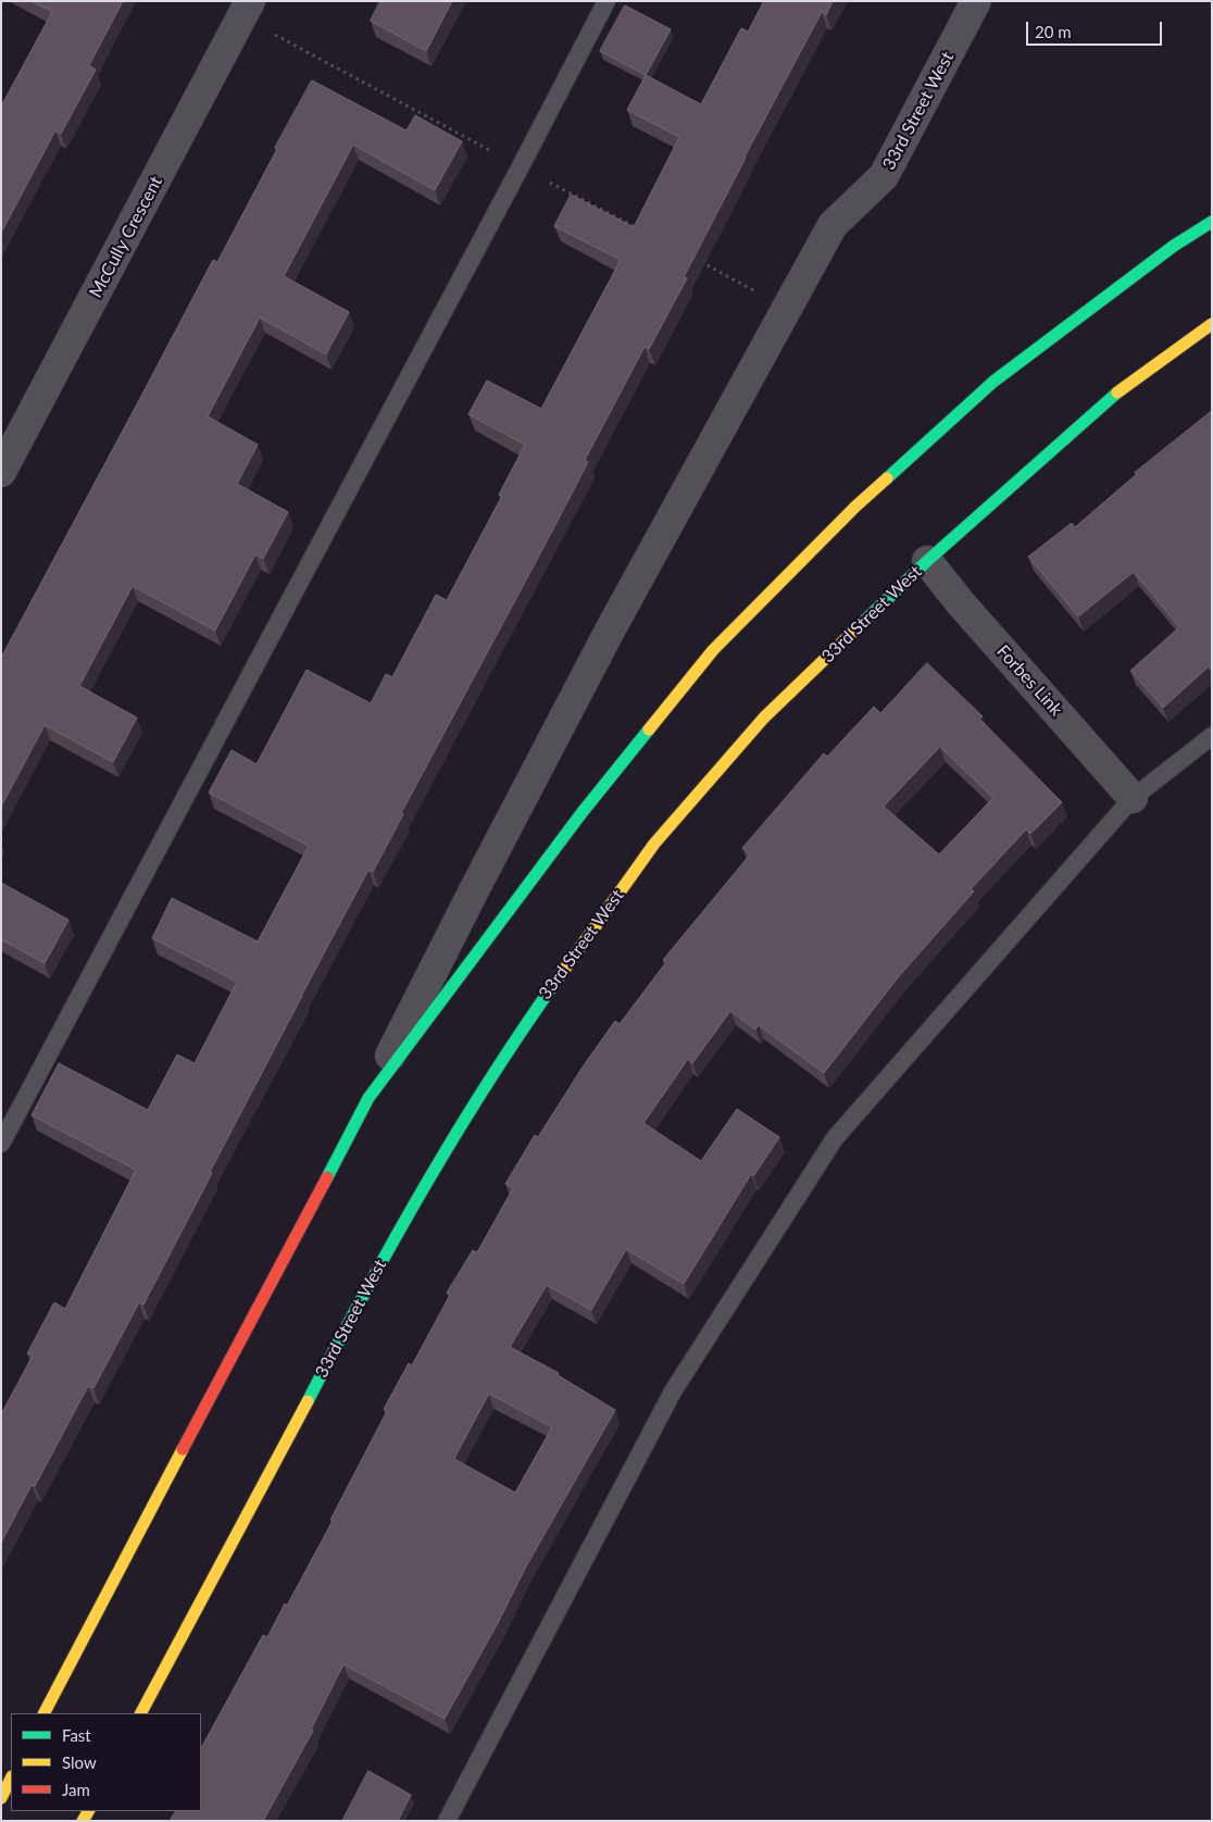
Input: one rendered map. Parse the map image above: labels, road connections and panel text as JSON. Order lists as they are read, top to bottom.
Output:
{
  "streets": {
    "main road": ["33rd Street West"],
    "street": ["McCully Crescent", "Forbes Link"]
  },
  "crossings": [
    ["33rd Street West", "Forbes Link"]
  ],
  "legend": ["Fast", "Slow", "Jam"],
  "scale_bar": "20 m"
}
